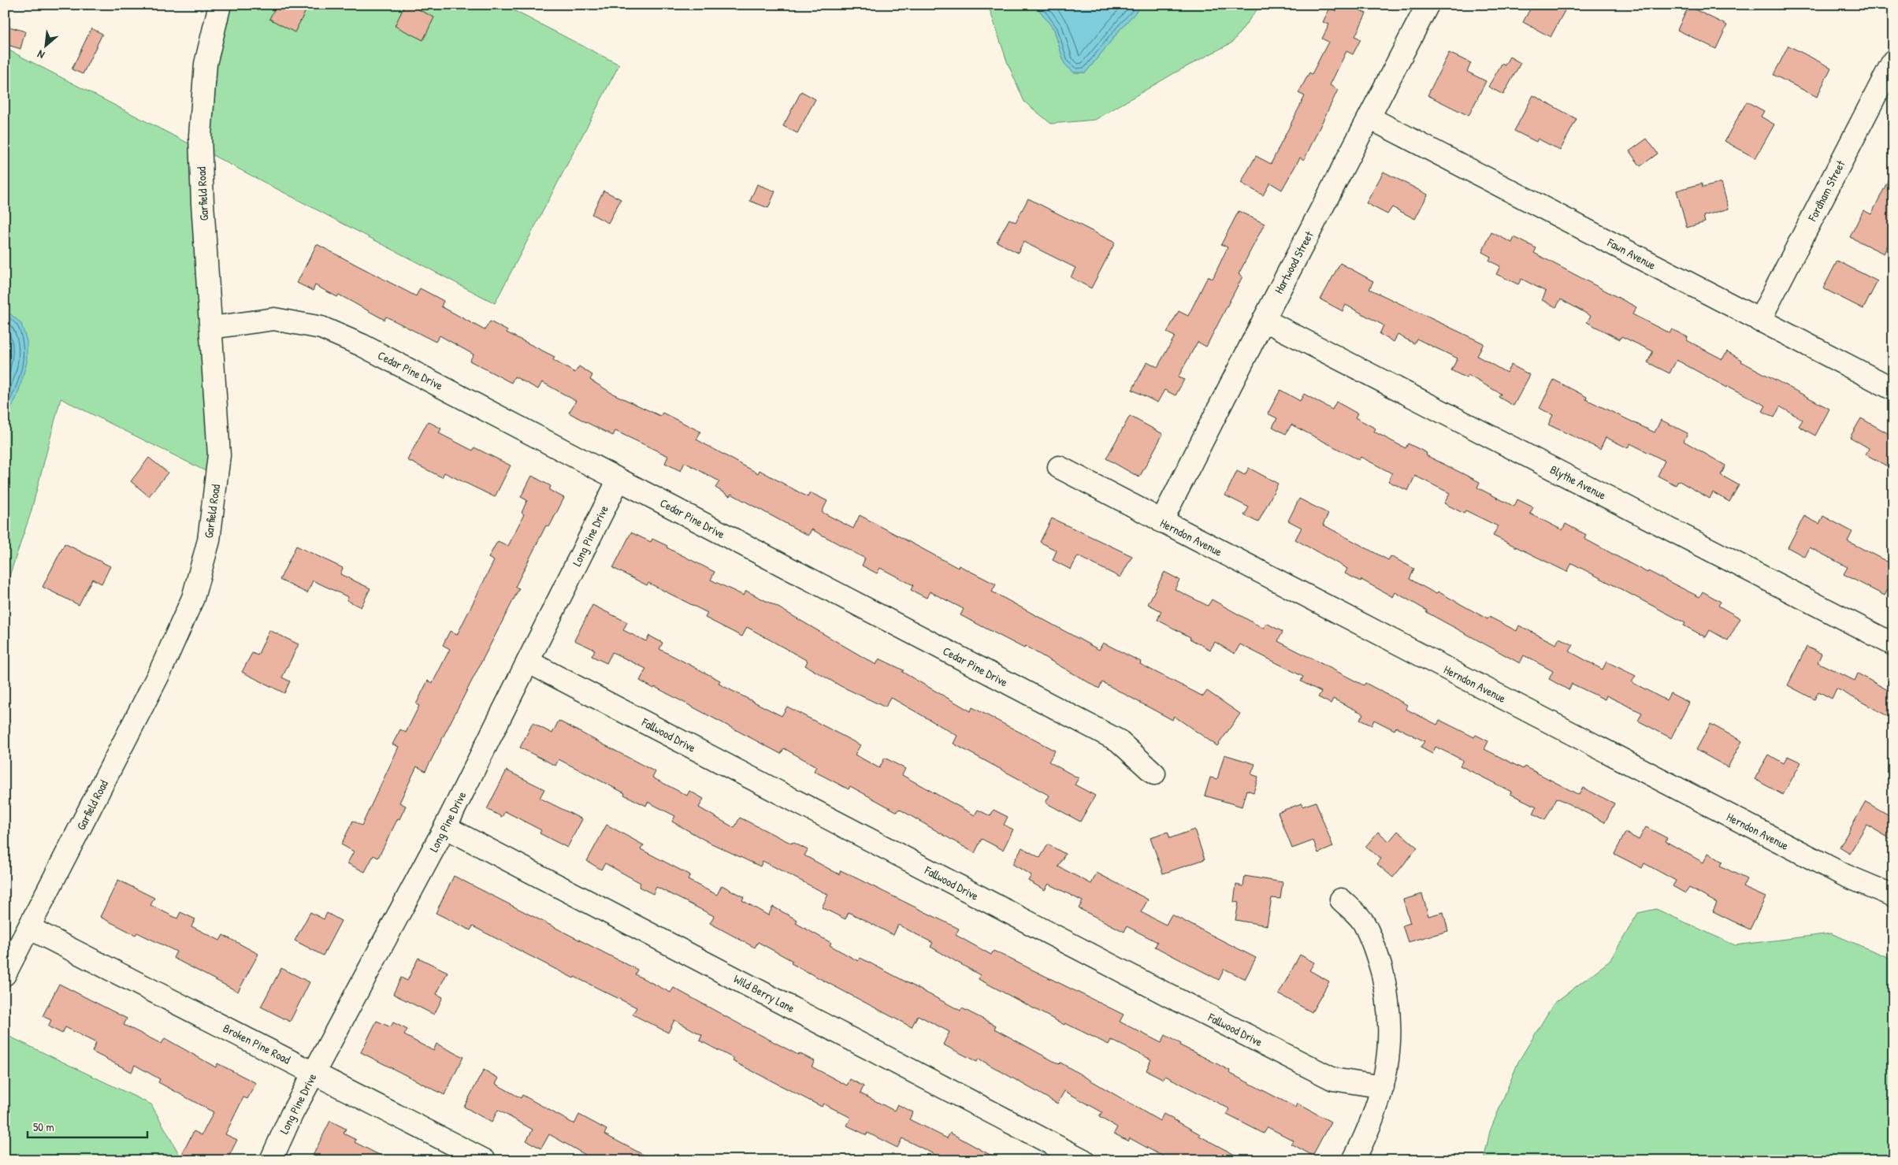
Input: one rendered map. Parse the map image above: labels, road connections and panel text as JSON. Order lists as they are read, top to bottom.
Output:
{
  "streets": {
    "street": [
      "Fordham Street",
      "Garfield Road",
      "Fawn Avenue",
      "Hartwood Street",
      "Cedar Pine Drive",
      "Blythe Avenue",
      "Long Pine Drive",
      "Herndon Avenue",
      "Fallwood Drive",
      "Wild Berry Lane",
      "Broken Pine Road"
    ]
  },
  "crossings": [
    ["Fordham Street", "Fawn Avenue"],
    ["Garfield Road", "Cedar Pine Drive"],
    ["Garfield Road", "Broken Pine Road"],
    ["Fawn Avenue", "Hartwood Street"],
    ["Hartwood Street", "Blythe Avenue"],
    ["Hartwood Street", "Herndon Avenue"],
    ["Cedar Pine Drive", "Long Pine Drive"],
    ["Long Pine Drive", "Fallwood Drive"],
    ["Long Pine Drive", "Wild Berry Lane"],
    ["Long Pine Drive", "Broken Pine Road"]
  ],
  "scale_bar": "50 m",
  "north": "bottom left"
}
